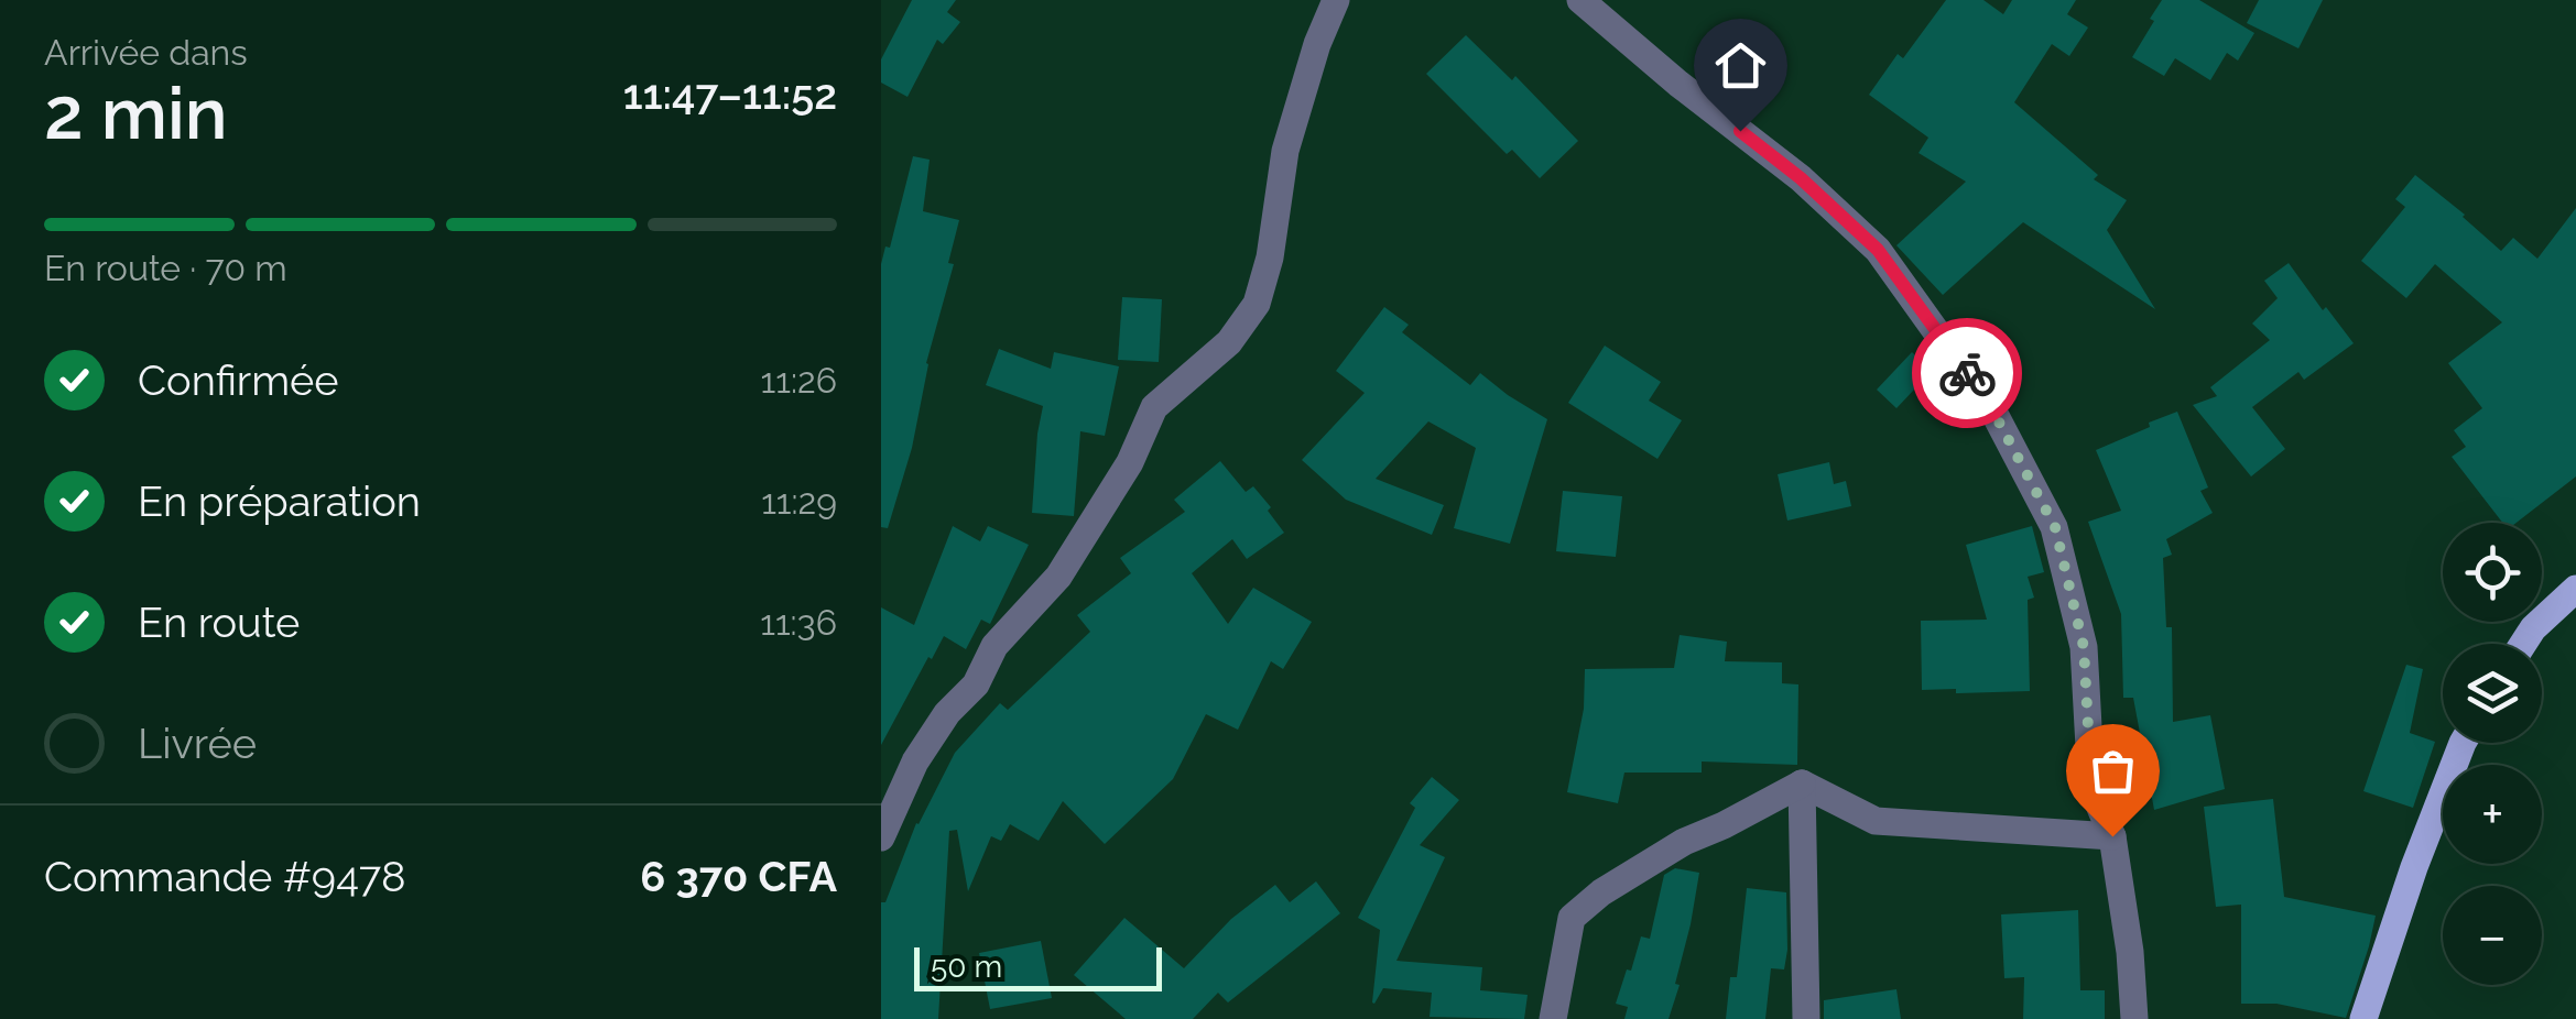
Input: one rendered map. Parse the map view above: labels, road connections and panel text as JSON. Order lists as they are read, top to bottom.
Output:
{
  "scale_bar": "50 m",
  "page": {
    "heading": ["2 min", "Arrivée dans", "11:47–11:52"],
    "panel": ["Commande #9478", "6 370 CFA"],
    "bar": "En route · 70 m",
    "list": [
      ["Confirmée", "11:26"],
      ["En préparation", "11:29"],
      ["En route", "11:36"],
      "Livrée"
    ],
    "map_buttons": ["+", "−"],
    "scale": "50 m"
  }
}
